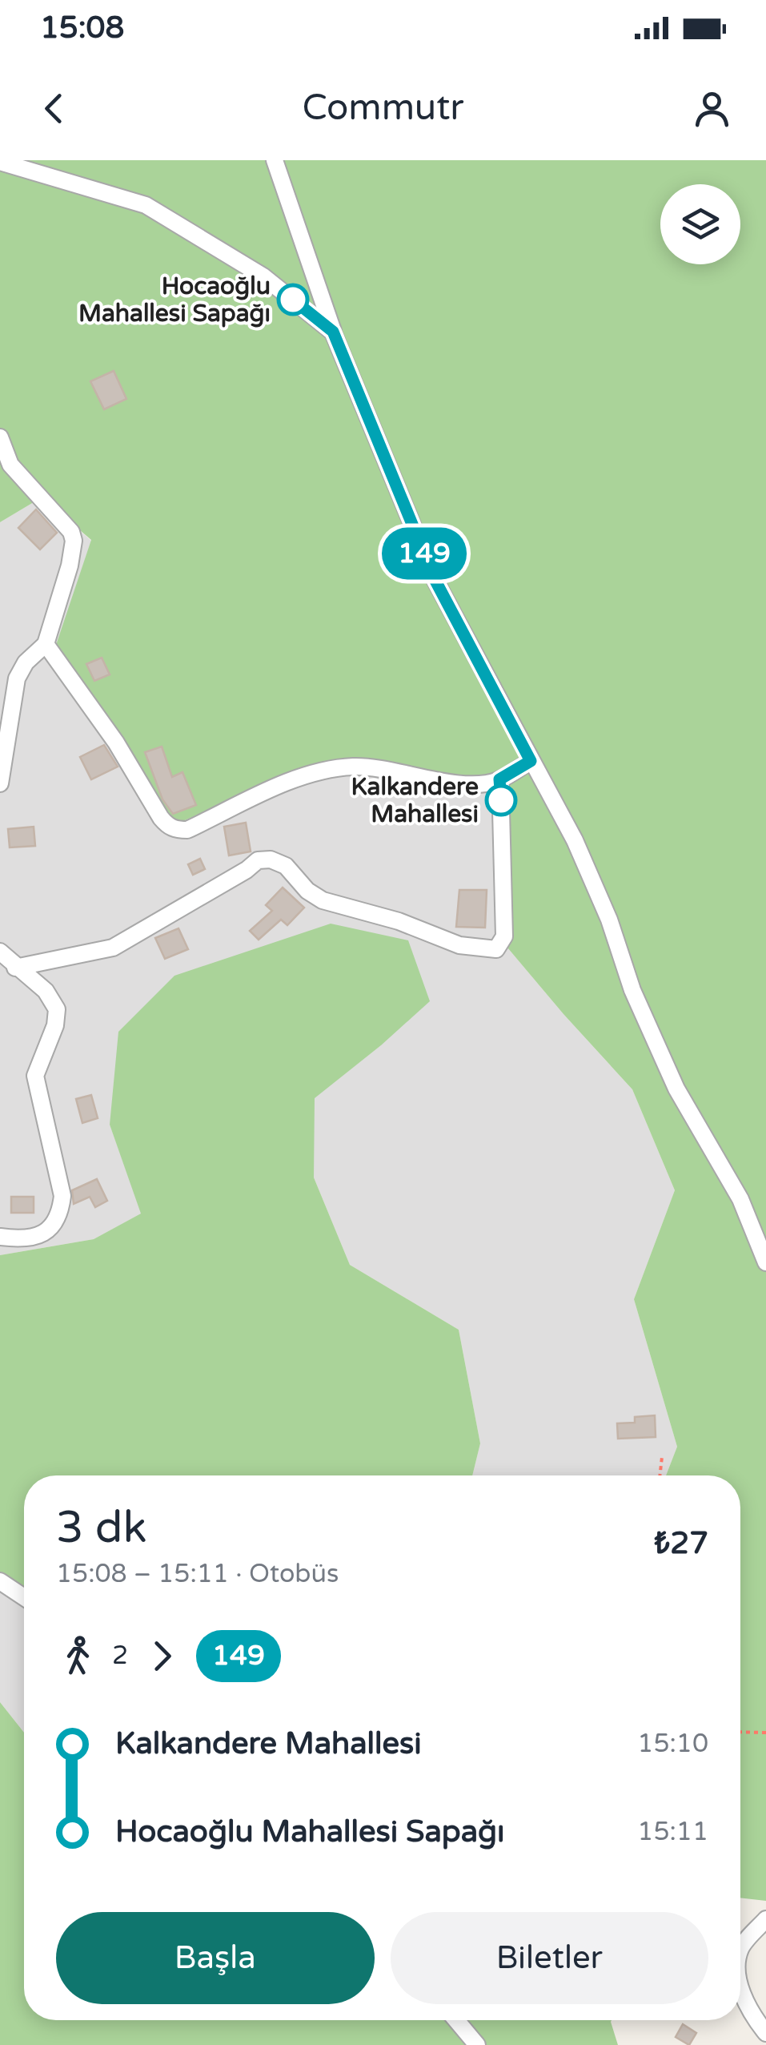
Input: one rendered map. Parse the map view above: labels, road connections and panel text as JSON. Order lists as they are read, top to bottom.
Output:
{
  "places": ["Hocaoğlu Mahallesi Sapağı", "Kalkandere Mahallesi"],
  "lines": ["bus line 149"],
  "page": {
    "status": "15:08",
    "header": "Commutr",
    "on_map": "149",
    "heading": ["3 dk", "15:08 – 15:11 · Otobüs", "₺27"],
    "legs": ["2", "149"],
    "list": [
      {
        "name": "Kalkandere Mahallesi",
        "value": "15:10"
      },
      {
        "name": "Hocaoğlu Mahallesi Sapağı",
        "value": "15:11"
      }
    ],
    "buttons": ["Başla", "Biletler"]
  }
}
